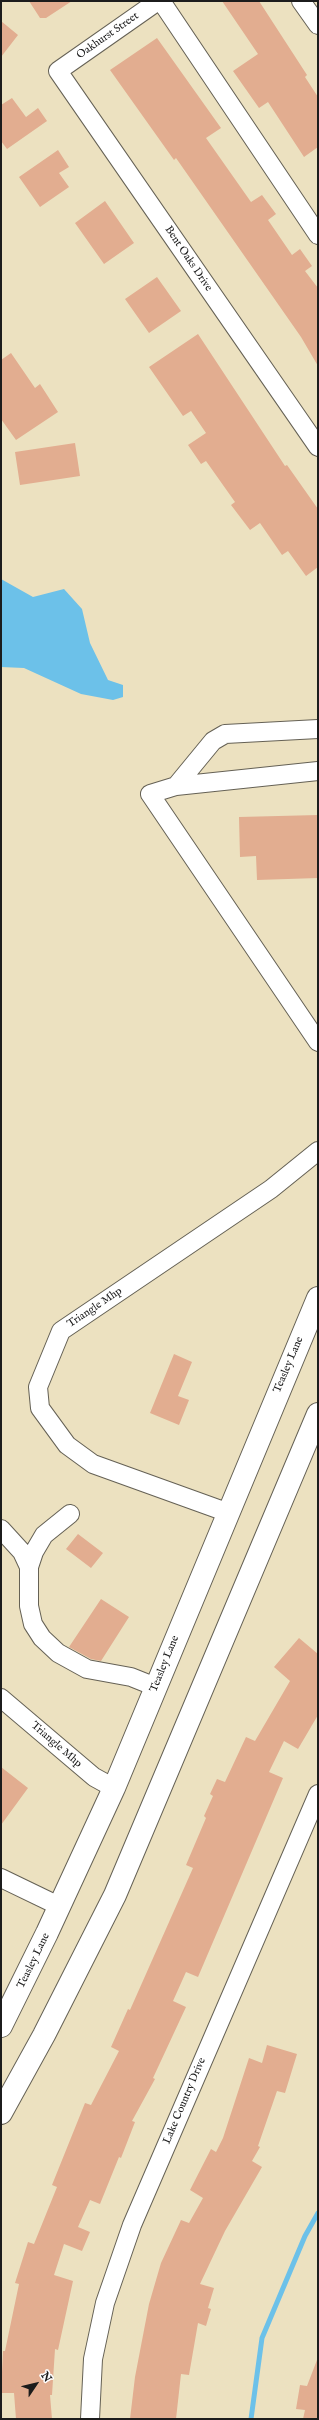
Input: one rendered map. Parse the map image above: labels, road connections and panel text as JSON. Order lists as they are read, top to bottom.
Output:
{
  "streets": {
    "main road": ["Teasley Lane"],
    "street": [
      "Oakhurst Street",
      "Bent Oaks Drive",
      "Triangle Mhp",
      "Lake Country Drive"
    ]
  },
  "crossings": [
    ["Oakhurst Street", "Bent Oaks Drive"],
    ["Triangle Mhp", "Teasley Lane"]
  ],
  "north": "top right"
}
